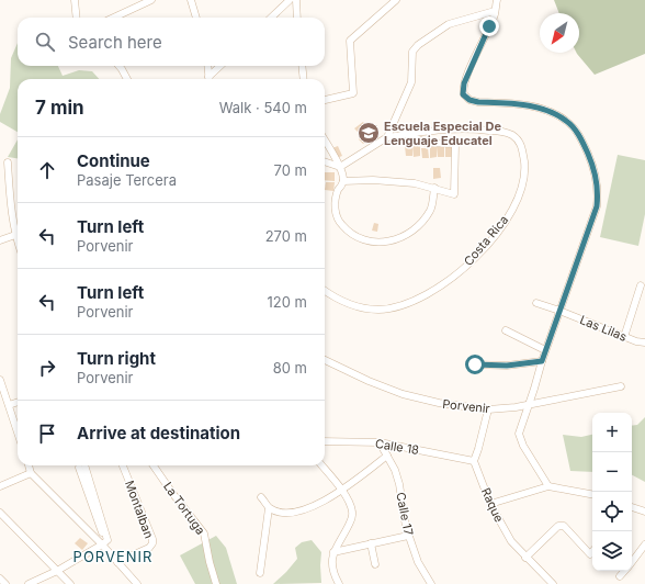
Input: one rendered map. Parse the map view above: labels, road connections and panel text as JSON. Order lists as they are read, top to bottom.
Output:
{
  "streets": {
    "street": [
      "Costa Rica",
      "Las Lilas",
      "Porvenir",
      "Calle 18",
      "Raque",
      "La Tortuga",
      "Montalban",
      "Calle 17"
    ]
  },
  "crossings": [
    ["Calle 18", "Raque"],
    ["Calle 18", "Calle 17"]
  ],
  "districts": ["PORVENIR"],
  "places": {
    "school or university": ["Escuela Especial De Lenguaje Educatel"]
  },
  "north": "bottom left",
  "page": {
    "search": "Search here",
    "heading": ["7 min", "Walk · 540 m"],
    "list": [
      ["Continue", "Pasaje Tercera", "70 m"],
      ["Turn left", "Porvenir", "270 m"],
      ["Turn left", "Porvenir", "120 m"],
      ["Turn right", "Porvenir", "80 m"],
      "Arrive at destination"
    ],
    "map_buttons": ["+", "−"]
  }
}
